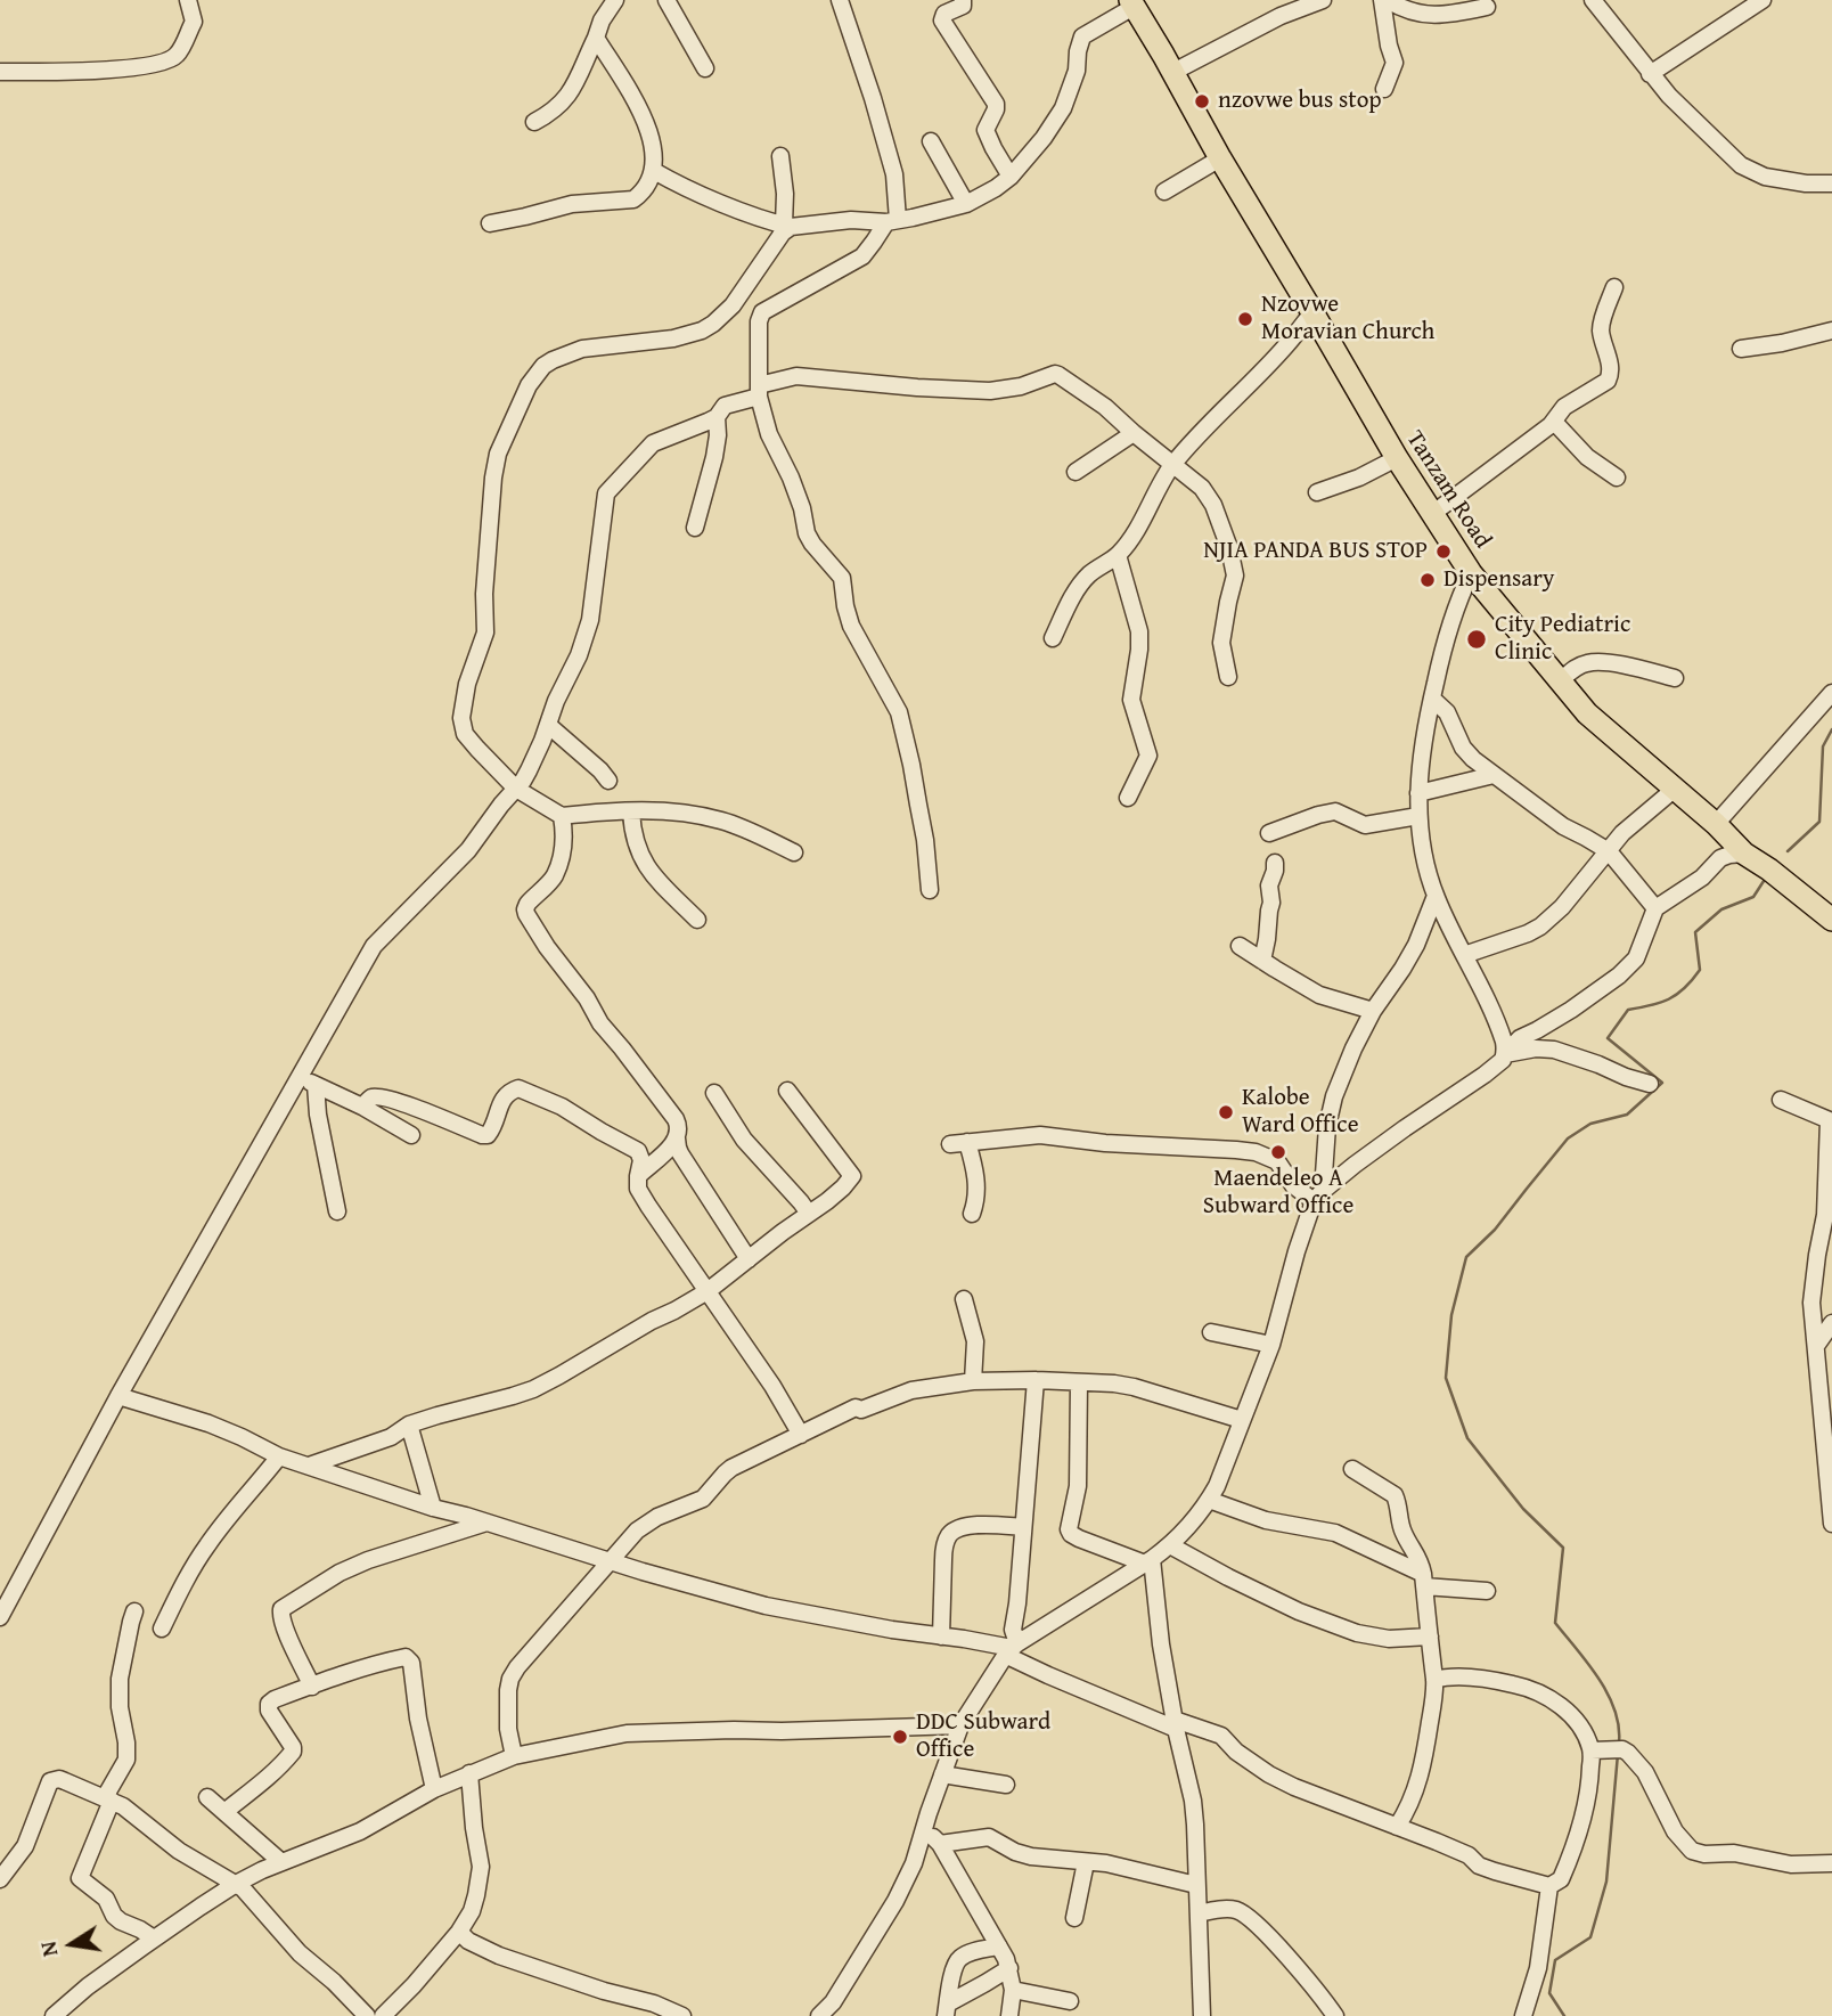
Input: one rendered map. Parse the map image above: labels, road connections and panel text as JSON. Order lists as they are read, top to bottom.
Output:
{
  "streets": {
    "highway": ["Tanzam Road"]
  },
  "places": [
    "nzovwe bus stop",
    "Nzovwe Moravian Church",
    "NJIA PANDA BUS STOP",
    "Dispensary",
    "City Pediatric Clinic",
    "Kalobe Ward Office",
    "Maendeleo A Subward Office",
    "DDC Subward Office"
  ],
  "north": "left"
}
